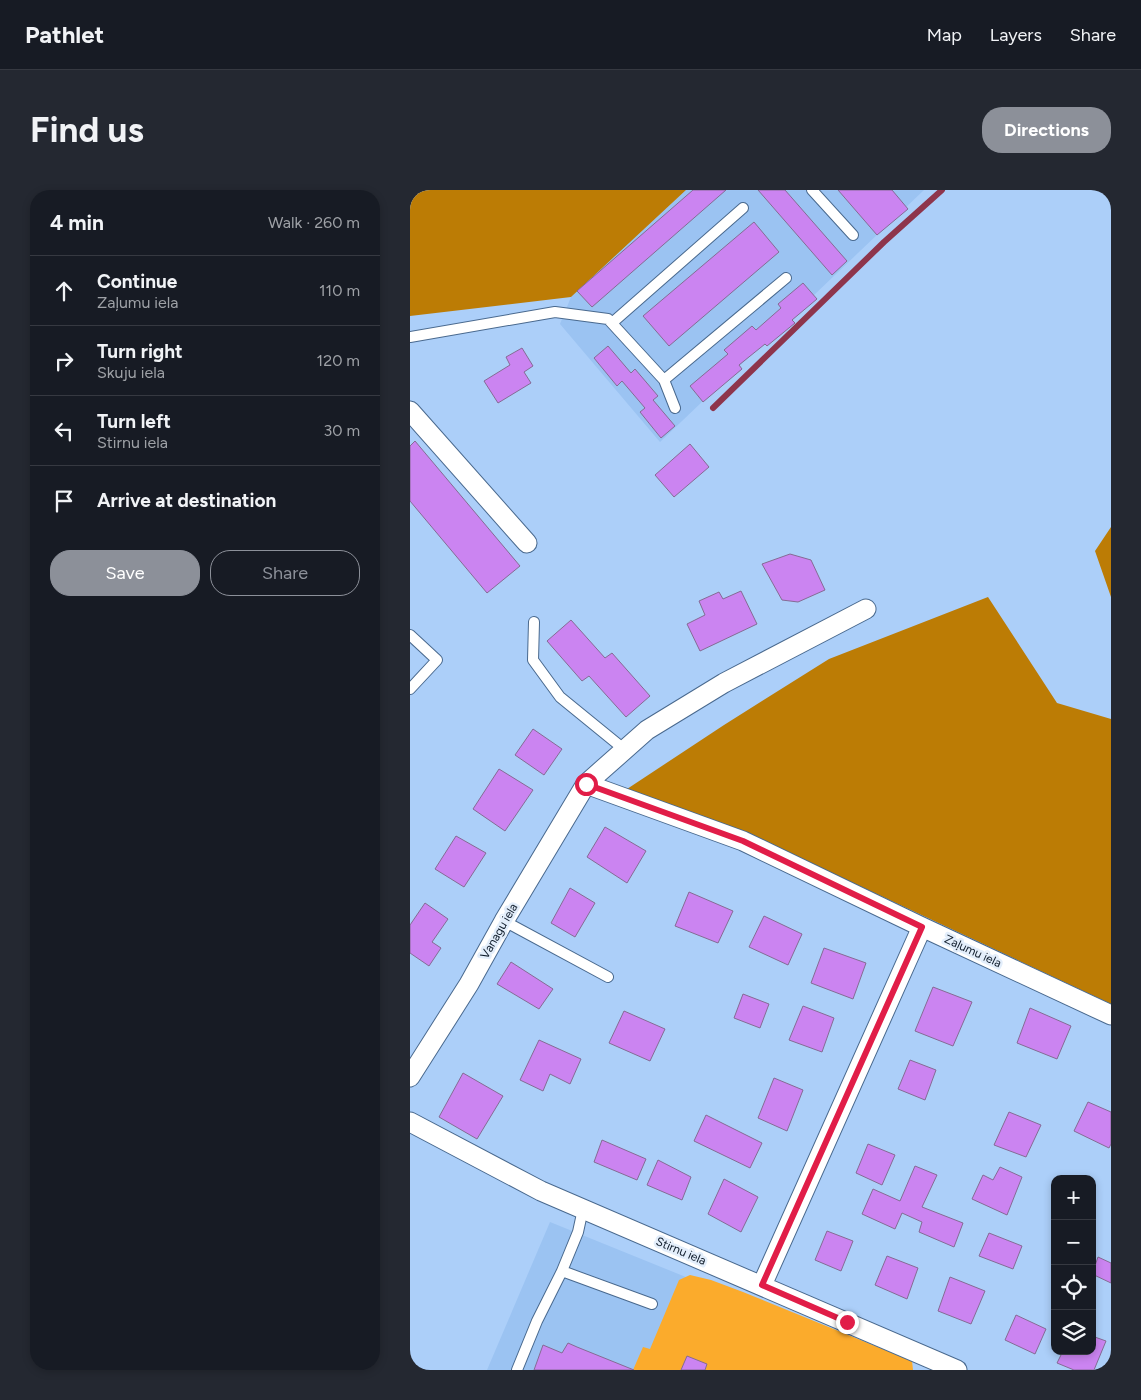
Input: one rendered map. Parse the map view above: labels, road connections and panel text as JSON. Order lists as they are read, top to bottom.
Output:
{
  "streets": {
    "street": ["Vanagu iela", "Zaļumu iela", "Stirnu iela"]
  },
  "crossings": [
    ["Vanagu iela", "Zaļumu iela"]
  ],
  "page": {
    "header": "Pathlet",
    "nav": ["Map", "Layers", "Share"],
    "buttons": [
      "Directions",
      ["Save", "Share"]
    ],
    "title": "Find us",
    "heading": ["4 min", "Walk · 260 m"],
    "list": [
      ["Continue", "Zaļumu iela", "110 m"],
      ["Turn right", "Skuju iela", "120 m"],
      ["Turn left", "Stirnu iela", "30 m"],
      "Arrive at destination"
    ],
    "map_buttons": ["+", "−"]
  }
}
